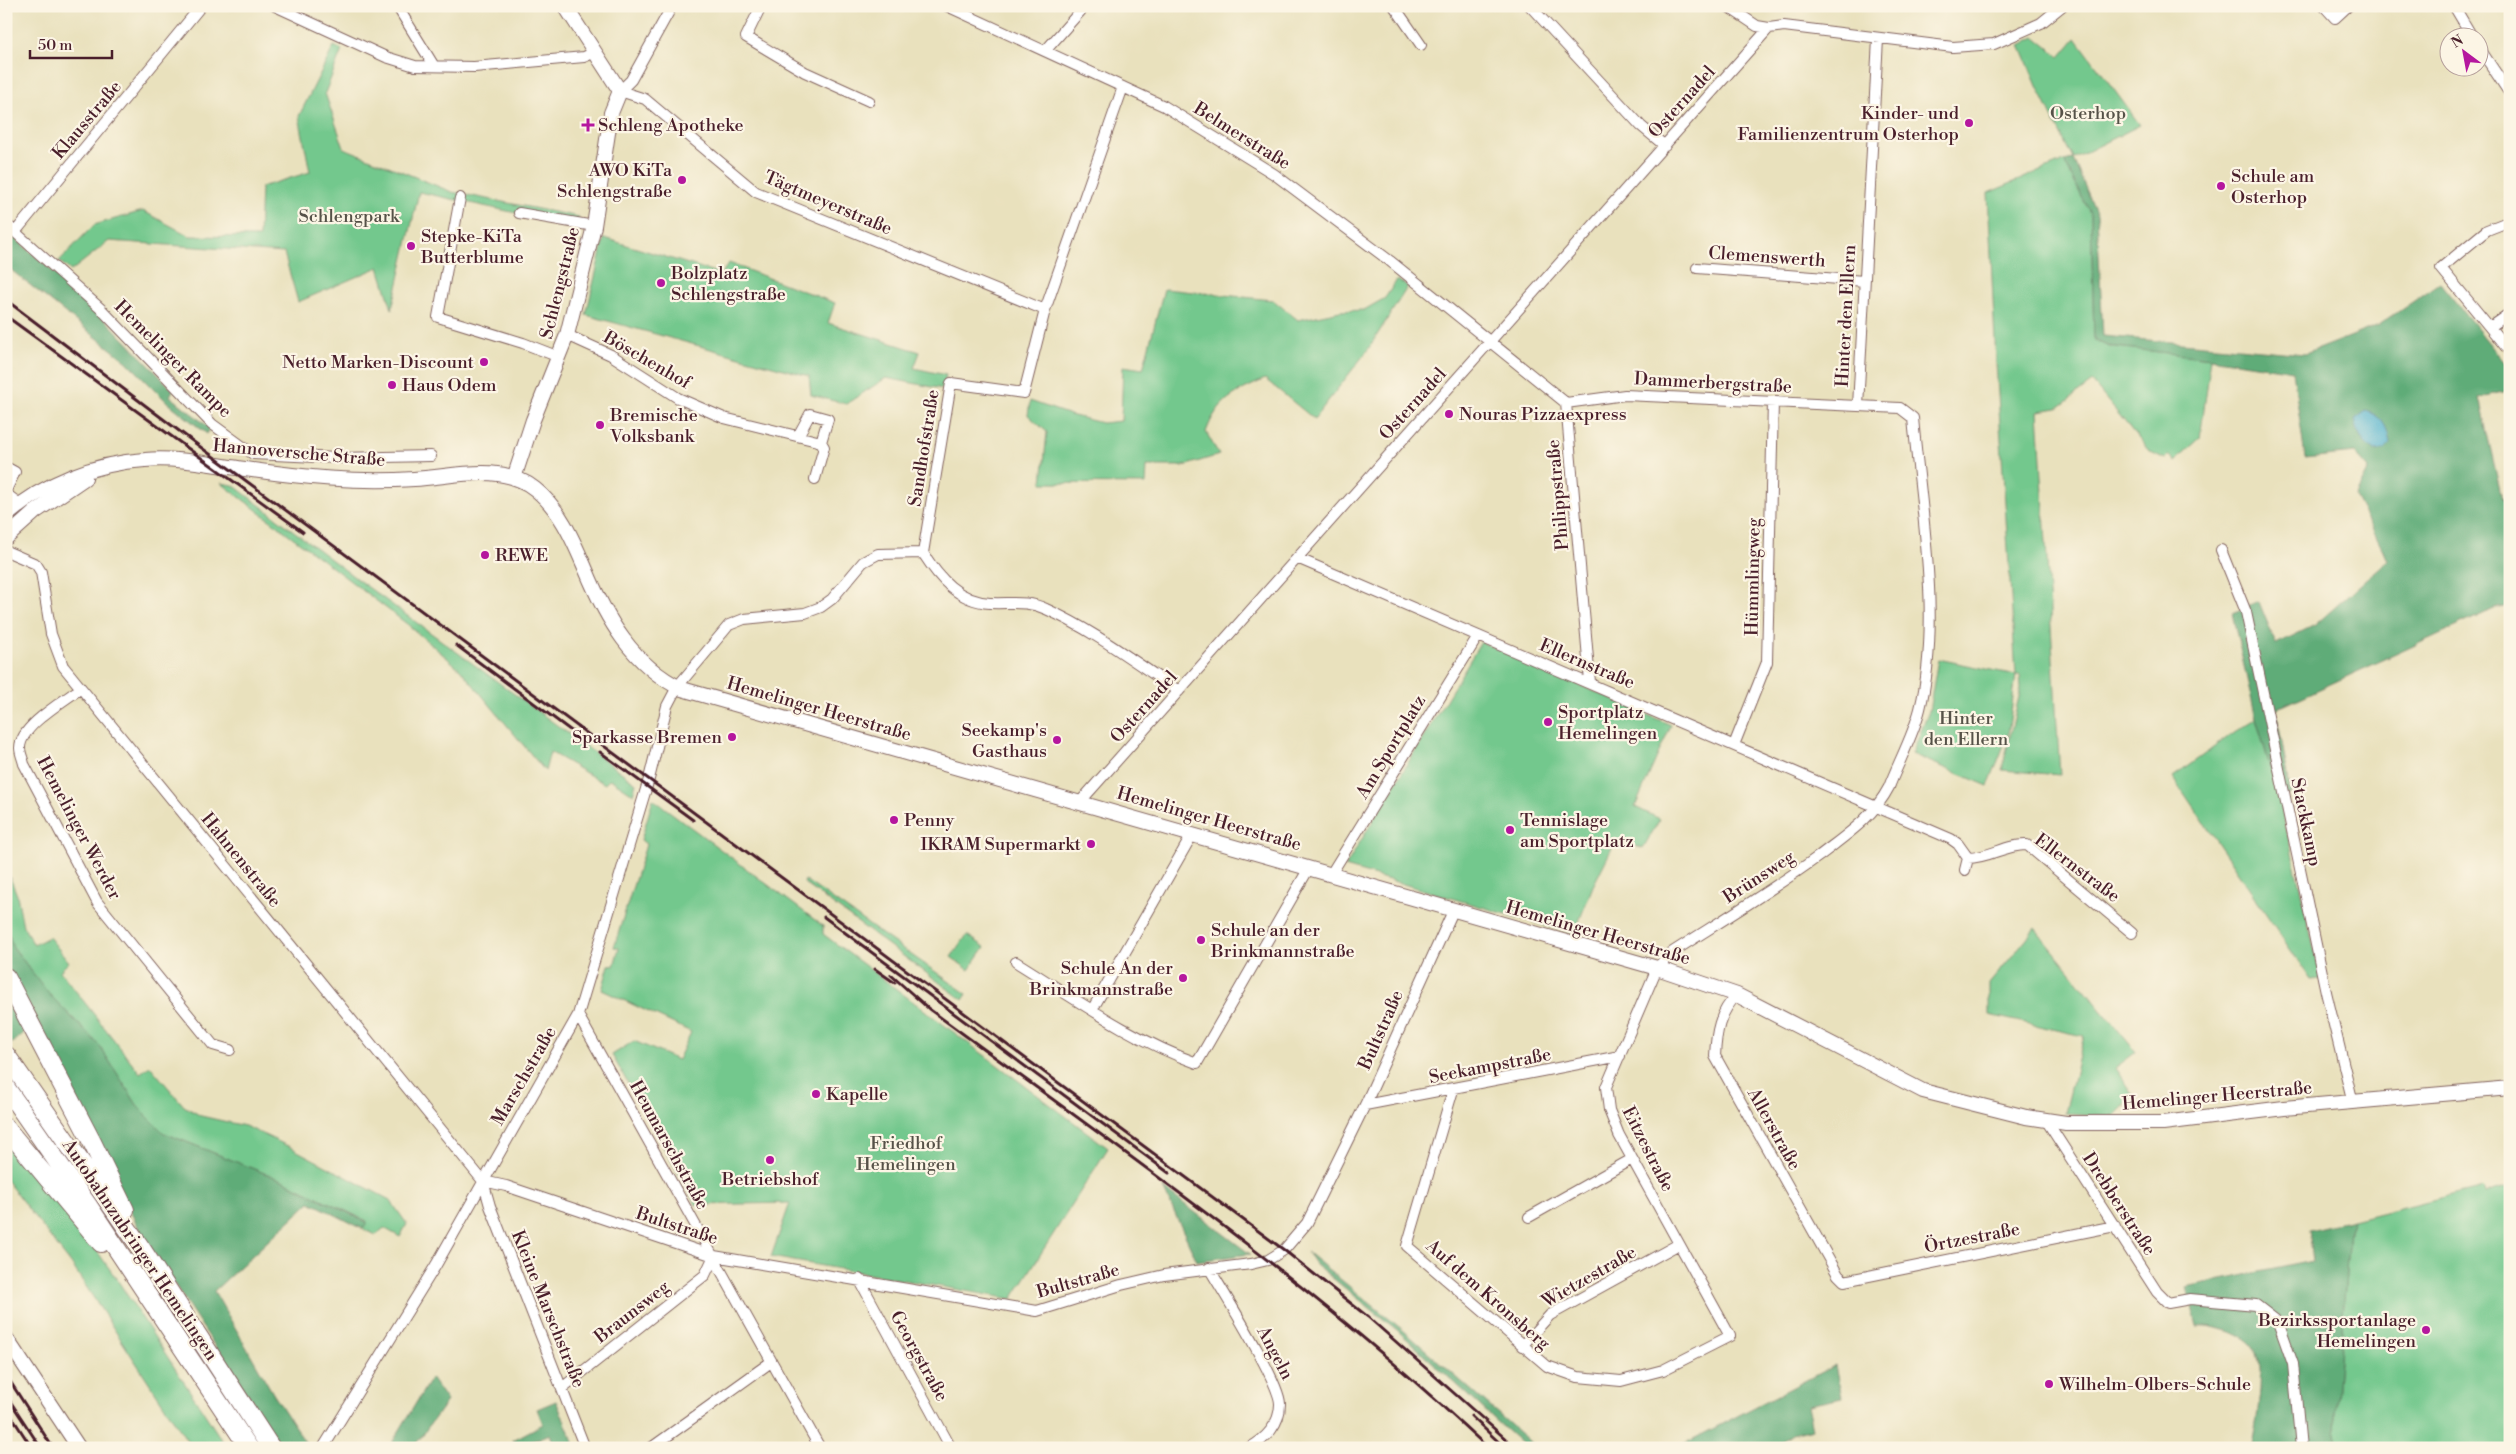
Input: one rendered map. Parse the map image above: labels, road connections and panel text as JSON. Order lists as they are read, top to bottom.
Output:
{
  "streets": {
    "highway": ["Autobahnzubringer Hemelingen"],
    "main road": ["Schlengstraße", "Hannoversche Straße", "Hemelinger Heerstraße"],
    "street": [
      "Osternadel",
      "Klausstraße",
      "Belmerstraße",
      "Tägtmeyerstraße",
      "Clemenswerth",
      "Hinter den Ellern",
      "Hemelinger Rampe",
      "Böschenhof",
      "Dammerbergstraße",
      "Sandhofstraße",
      "Philippstraße",
      "Hümmlingweg",
      "Ellernstraße",
      "Am Sportplatz",
      "Stackkamp",
      "Hemelinger Werder",
      "Hahnenstraße",
      "Brünsweg",
      "Bultstraße",
      "Seekampstraße",
      "Marschstraße",
      "Allerstraße",
      "Heumarschstraße",
      "Eitzestraße",
      "Drebberstraße",
      "Örtzestraße",
      "Wietzestraße",
      "Auf dem Kronsberg",
      "Kleine Marschstraße",
      "Braunsweg",
      "Angeln",
      "Georgstraße"
    ]
  },
  "crossings": [
    ["Osternadel", "Belmerstraße"],
    ["Osternadel", "Ellernstraße"],
    ["Osternadel", "Hemelinger Heerstraße"],
    ["Klausstraße", "Hemelinger Rampe"],
    ["Belmerstraße", "Sandhofstraße"],
    ["Tägtmeyerstraße", "Schlengstraße"],
    ["Tägtmeyerstraße", "Sandhofstraße"],
    ["Clemenswerth", "Hinter den Ellern"],
    ["Schlengstraße", "Böschenhof"],
    ["Schlengstraße", "Hannoversche Straße"],
    ["Hinter den Ellern", "Dammerbergstraße"],
    ["Hinter den Ellern", "Ellernstraße"],
    ["Hinter den Ellern", "Brünsweg"],
    ["Dammerbergstraße", "Philippstraße"],
    ["Dammerbergstraße", "Hümmlingweg"],
    ["Hannoversche Straße", "Hemelinger Heerstraße"],
    ["Hannoversche Straße", "Marschstraße"],
    ["Philippstraße", "Ellernstraße"],
    ["Hümmlingweg", "Ellernstraße"],
    ["Ellernstraße", "Am Sportplatz"],
    ["Ellernstraße", "Brünsweg"],
    ["Hemelinger Heerstraße", "Am Sportplatz"],
    ["Hemelinger Heerstraße", "Stackkamp"],
    ["Hemelinger Heerstraße", "Brünsweg"],
    ["Hemelinger Heerstraße", "Bultstraße"],
    ["Hemelinger Heerstraße", "Marschstraße"],
    ["Hemelinger Heerstraße", "Allerstraße"],
    ["Hemelinger Heerstraße", "Eitzestraße"],
    ["Hemelinger Heerstraße", "Drebberstraße"],
    ["Hemelinger Werder", "Hahnenstraße"],
    ["Hahnenstraße", "Bultstraße"],
    ["Hahnenstraße", "Marschstraße"],
    ["Hahnenstraße", "Kleine Marschstraße"],
    ["Brünsweg", "Eitzestraße"],
    ["Bultstraße", "Seekampstraße"],
    ["Bultstraße", "Marschstraße"],
    ["Bultstraße", "Heumarschstraße"],
    ["Bultstraße", "Kleine Marschstraße"],
    ["Bultstraße", "Braunsweg"],
    ["Bultstraße", "Angeln"],
    ["Bultstraße", "Georgstraße"],
    ["Seekampstraße", "Eitzestraße"],
    ["Seekampstraße", "Auf dem Kronsberg"],
    ["Marschstraße", "Heumarschstraße"],
    ["Marschstraße", "Kleine Marschstraße"],
    ["Allerstraße", "Örtzestraße"],
    ["Heumarschstraße", "Braunsweg"],
    ["Eitzestraße", "Wietzestraße"],
    ["Eitzestraße", "Auf dem Kronsberg"],
    ["Drebberstraße", "Örtzestraße"],
    ["Wietzestraße", "Auf dem Kronsberg"],
    ["Kleine Marschstraße", "Braunsweg"]
  ],
  "parks": [
    "Osterhop",
    "Schlengpark",
    "Hinter den Ellern",
    "Friedhof Hemelingen"
  ],
  "places": {
    "other": [
      "Kinder- und Familienzentrum Osterhop",
      "AWO KiTa Schlengstraße",
      "Schule am Osterhop",
      "Stepke-KiTa Butterblume",
      "Bolzplatz Schlengstraße",
      "Netto Marken-Discount",
      "Haus Odem",
      "Nouras Pizzaexpress",
      "Bremische Volksbank",
      "REWE",
      "Sportplatz Hemelingen",
      "Sparkasse Bremen",
      "Seekamp's Gasthaus",
      "Penny",
      "Tennislage am Sportplatz",
      "IKRAM Supermarkt",
      "Schule an der Brinkmannstraße",
      "Schule An der Brinkmannstraße",
      "Kapelle",
      "Betriebshof",
      "Bezirkssportanlage Hemelingen",
      "Wilhelm-Olbers-Schule"
    ],
    "health": ["Schleng Apotheke"]
  },
  "scale_bar": "50 m",
  "north": "top left"
}
